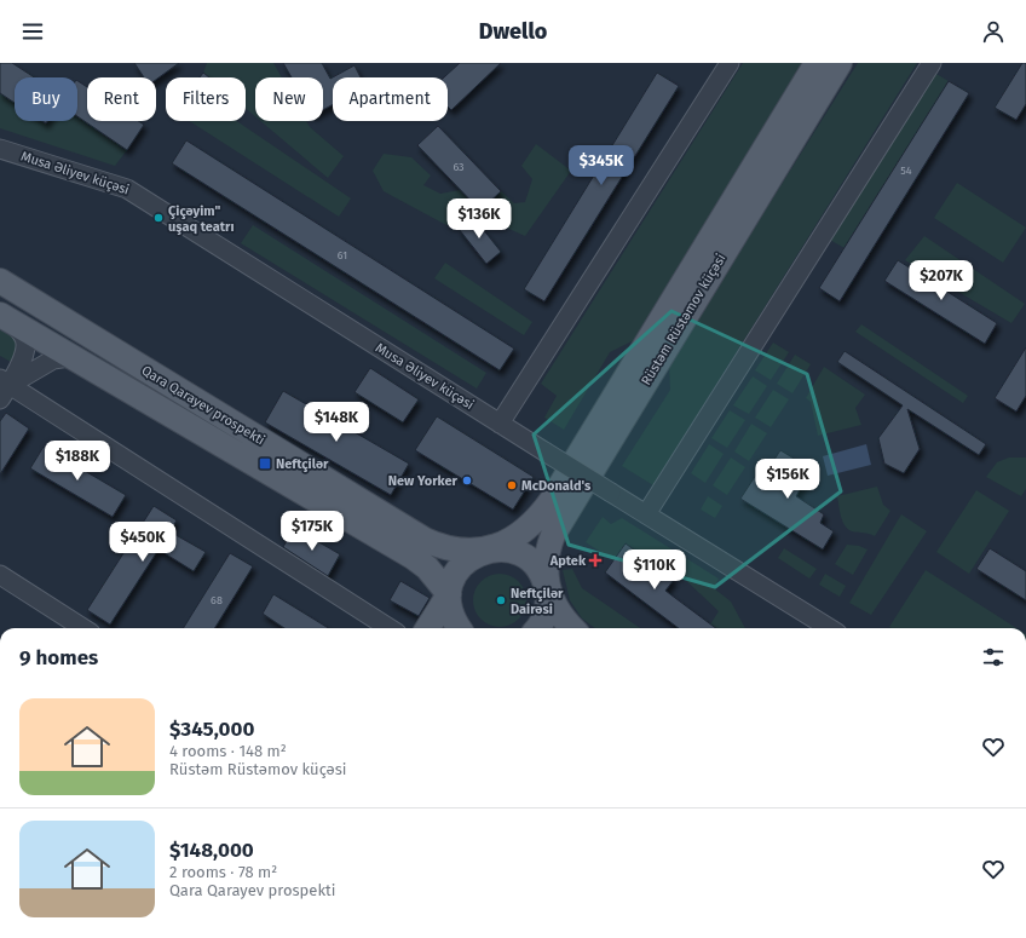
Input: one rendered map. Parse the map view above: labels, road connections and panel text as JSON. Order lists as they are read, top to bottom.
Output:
{
  "streets": {
    "main road": ["Rüstəm Rüstəmov küçəsi", "Qara Qarayev prospekti"],
    "street": ["Musa Əliyev küçəsi"]
  },
  "crossings": [
    ["Rüstəm Rüstəmov küçəsi", "Qara Qarayev prospekti"]
  ],
  "places": {
    "other": [
      "Çiçəyim\" uşaq teatrı",
      "New Yorker",
      "McDonald's",
      "Neftçilər Dairəsi"
    ],
    "transit": ["Neftçilər"],
    "health": ["Aptek"]
  },
  "house_numbers": [
    "63",
    "54",
    "61",
    "68"
  ],
  "page": {
    "header": "Dwello",
    "chip": [
      "Buy",
      "Rent",
      "Filters",
      "New",
      "Apartment"
    ],
    "price": [
      "$345K",
      "$136K",
      "$207K",
      "$148K",
      "$188K",
      "$156K",
      "$175K",
      "$450K",
      "$110K"
    ],
    "heading": "9 homes",
    "list": [
      {
        "name": "$345,000",
        "note": "4 rooms · 148 m² · Rüstəm Rüstəmov küçəsi"
      },
      {
        "name": "$148,000",
        "note": "2 rooms · 78 m² · Qara Qarayev prospekti"
      }
    ]
  }
}
